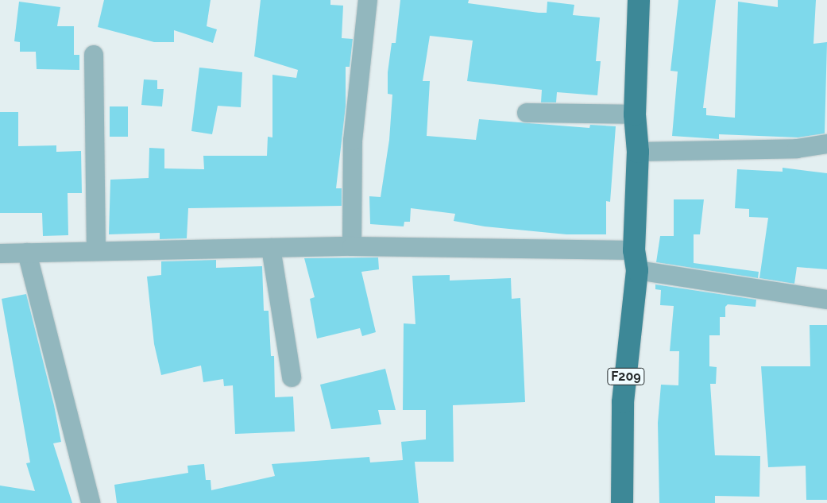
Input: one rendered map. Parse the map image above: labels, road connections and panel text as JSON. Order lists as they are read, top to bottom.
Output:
{
  "streets": {
    "main road": ["F209"]
  }
}
